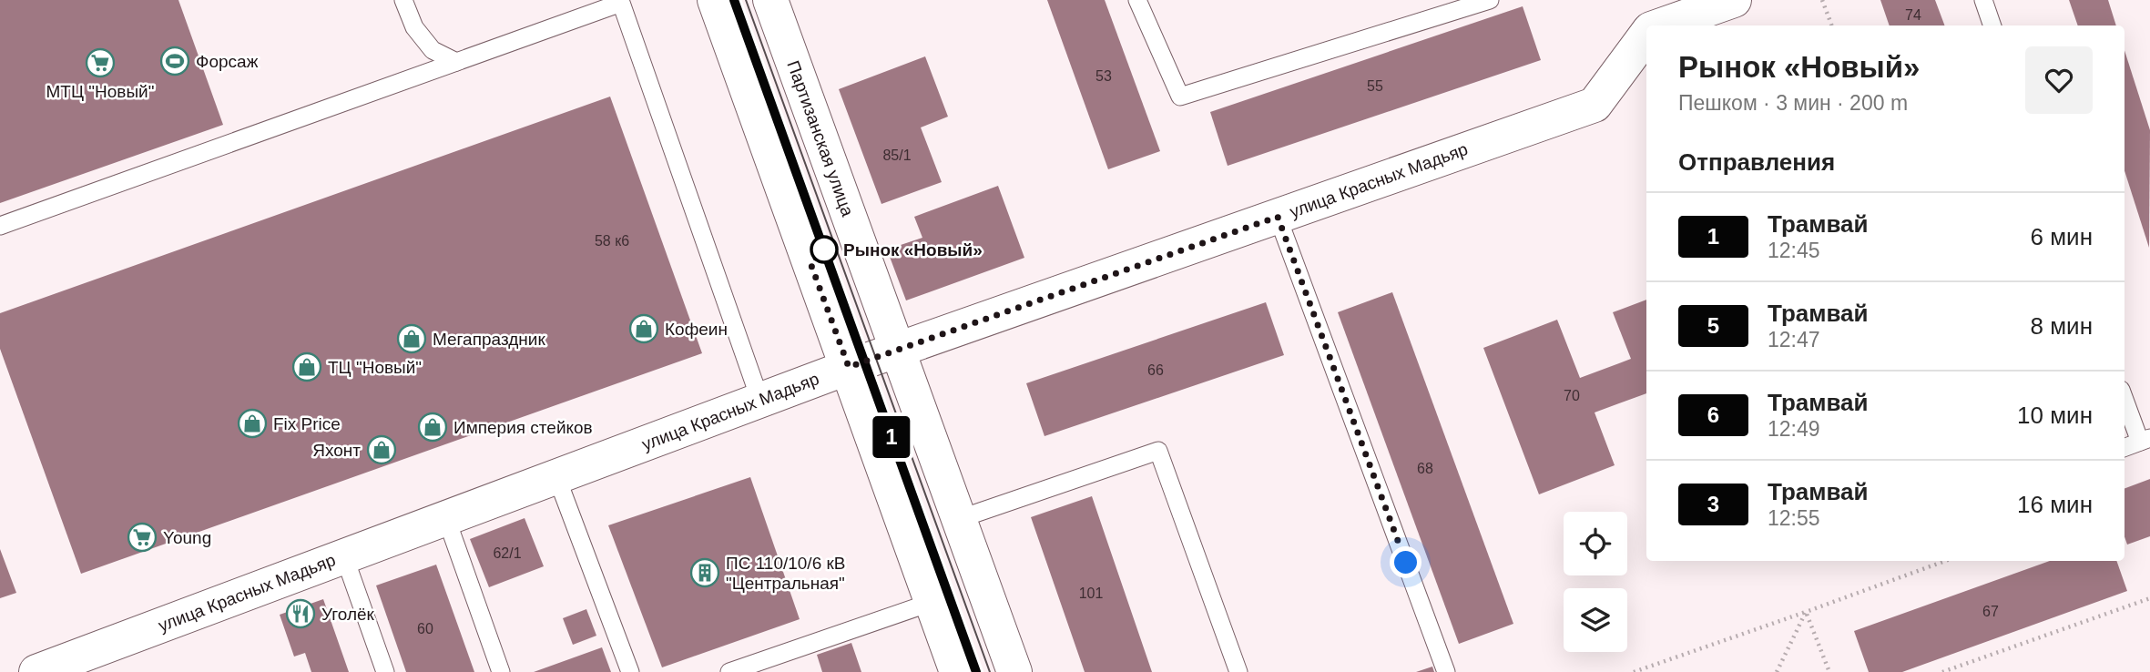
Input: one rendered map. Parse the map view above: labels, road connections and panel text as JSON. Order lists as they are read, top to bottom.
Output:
{
  "streets": {
    "street": ["Партизанская улица", "улица Красных Мадьяр"]
  },
  "crossings": [
    ["Партизанская улица", "улица Красных Мадьяр"]
  ],
  "places": {
    "sports": ["Форсаж"],
    "supermarket": ["МТЦ \"Новый\"", "Young"],
    "other": ["Рынок «Новый»"],
    "shop": [
      "Кофеин",
      "Мегапраздник",
      "ТЦ \"Новый\"",
      "Fix Price",
      "Империя стейков",
      "Яхонт"
    ],
    "building": ["ПС 110/10/6 кВ \"Центральная\""],
    "restaurant": ["Уголёк"]
  },
  "lines": ["tram line 1"],
  "house_numbers": [
    "74",
    "53",
    "55",
    "85/1",
    "58 к6",
    "66",
    "70",
    "68",
    "62/1",
    "101",
    "67",
    "60"
  ],
  "page": {
    "on_map": "1",
    "heading": [
      ["Рынок «Новый»", "Пешком · 3 мин · 200 m"],
      "Отправления"
    ],
    "list": [
      {
        "mark": "1",
        "name": "Трамвай",
        "note": "12:45",
        "value": "6 мин"
      },
      {
        "mark": "5",
        "name": "Трамвай",
        "note": "12:47",
        "value": "8 мин"
      },
      {
        "mark": "6",
        "name": "Трамвай",
        "note": "12:49",
        "value": "10 мин"
      },
      {
        "mark": "3",
        "name": "Трамвай",
        "note": "12:55",
        "value": "16 мин"
      }
    ]
  }
}
